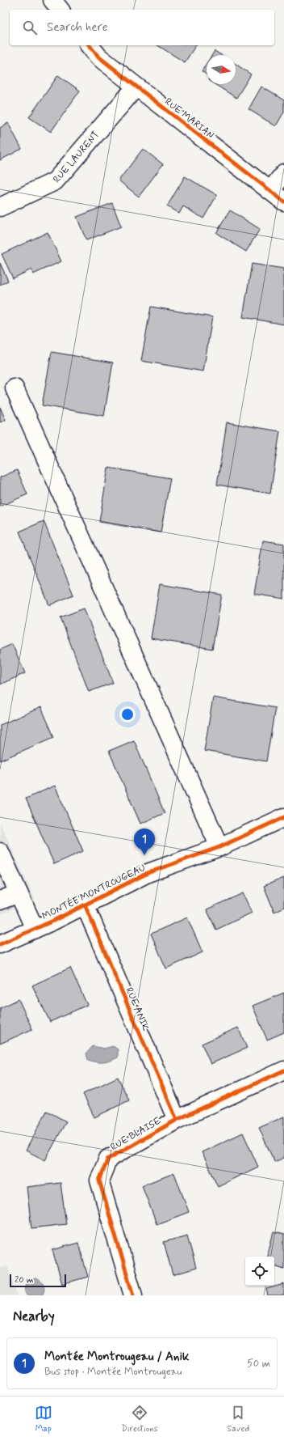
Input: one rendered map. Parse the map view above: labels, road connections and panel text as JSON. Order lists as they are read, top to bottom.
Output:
{
  "streets": {
    "street": [
      "RUE MARIAN",
      "RUE LAURENT",
      "MONTÉE MONTROUGEAU",
      "RUE ANIK",
      "RUE BLAISE"
    ]
  },
  "crossings": [
    ["RUE MARIAN", "RUE LAURENT"],
    ["MONTÉE MONTROUGEAU", "RUE ANIK"],
    ["RUE ANIK", "RUE BLAISE"]
  ],
  "scale_bar": "20 m",
  "north": "right",
  "page": {
    "search": "Search here",
    "pins": "1",
    "scale": "20 m",
    "heading": "Nearby",
    "list": [
      {
        "mark": "1",
        "name": "Montée Montrougeau / Anik",
        "note": "Bus stop · Montée Montrougeau",
        "value": "50 m"
      }
    ],
    "nav": ["Map", "Directions", "Saved"]
  }
}
